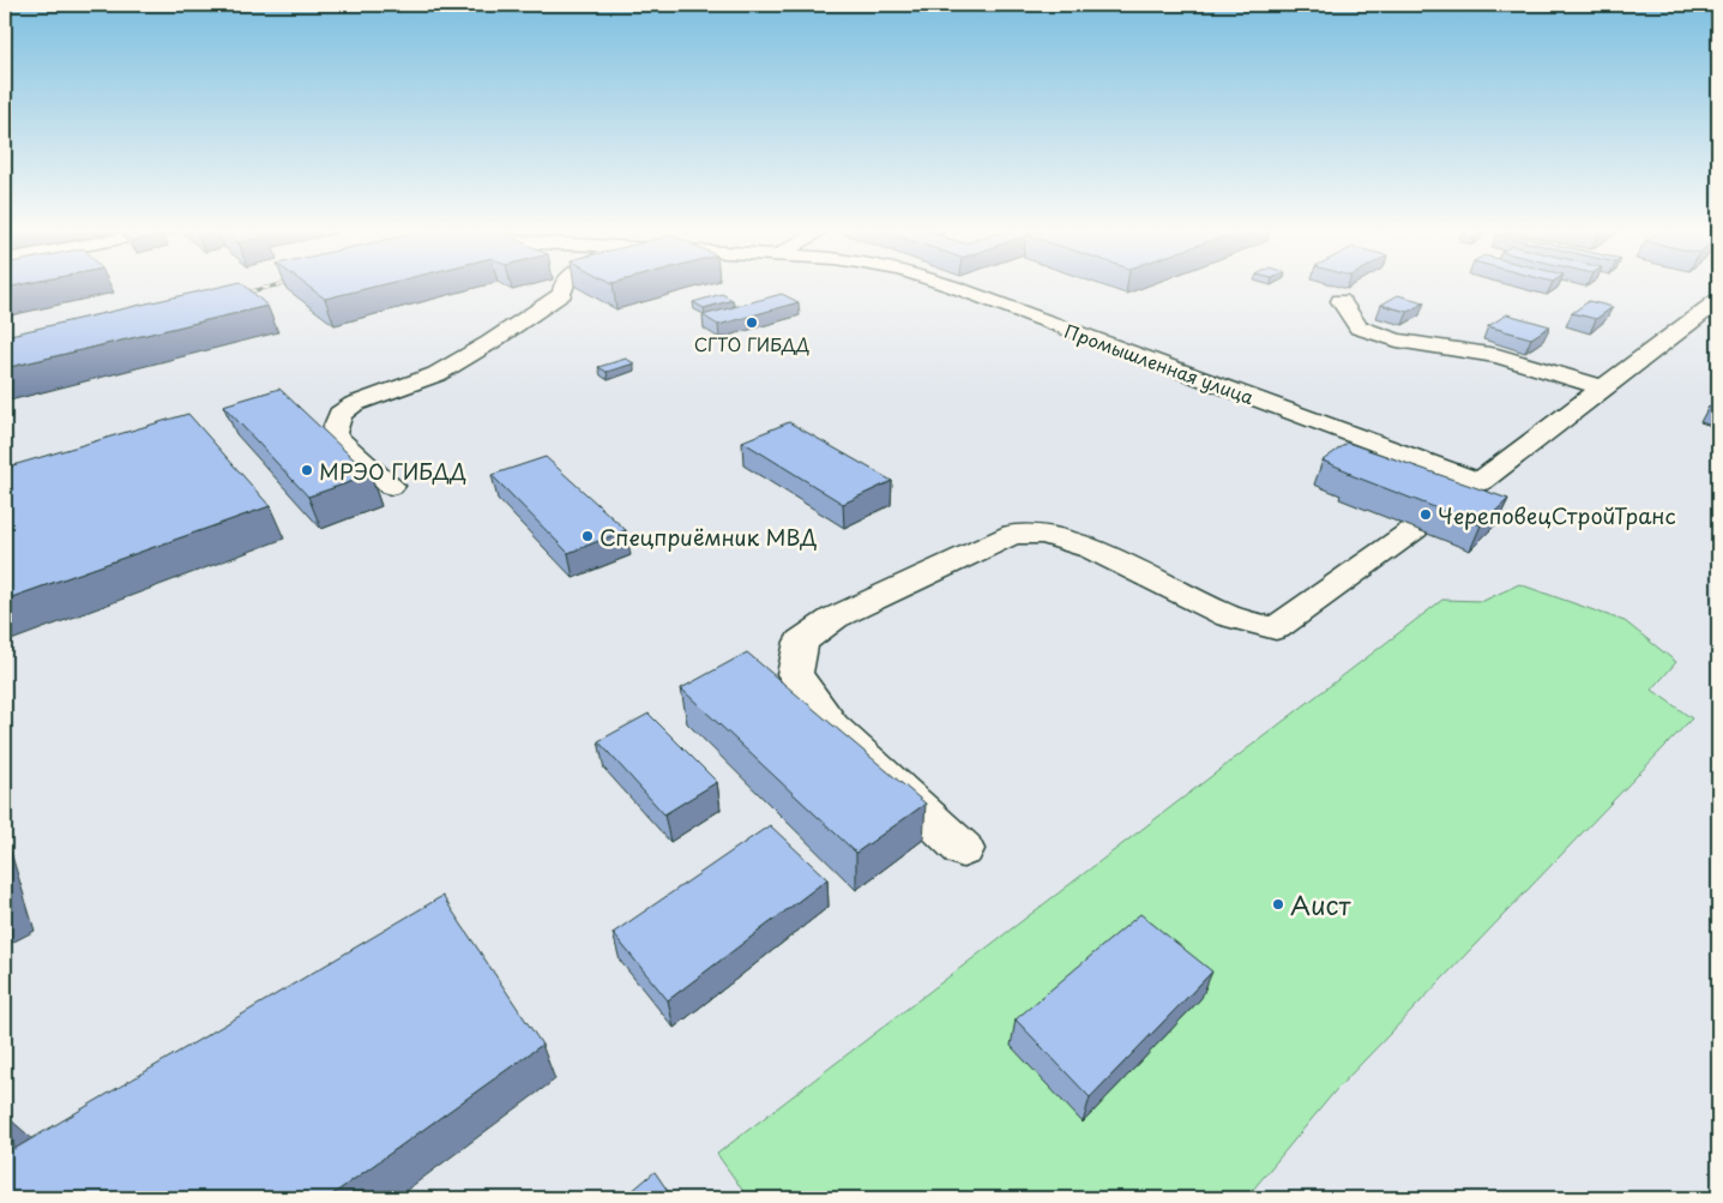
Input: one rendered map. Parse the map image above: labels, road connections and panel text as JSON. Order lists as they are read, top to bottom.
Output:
{
  "streets": {
    "street": ["Промышленная улица"]
  },
  "places": [
    "СГТО ГИБДД",
    "МРЭО ГИБДД",
    "ЧереповецСтройТранс",
    "Спецприёмник МВД",
    "Аист"
  ]
}
